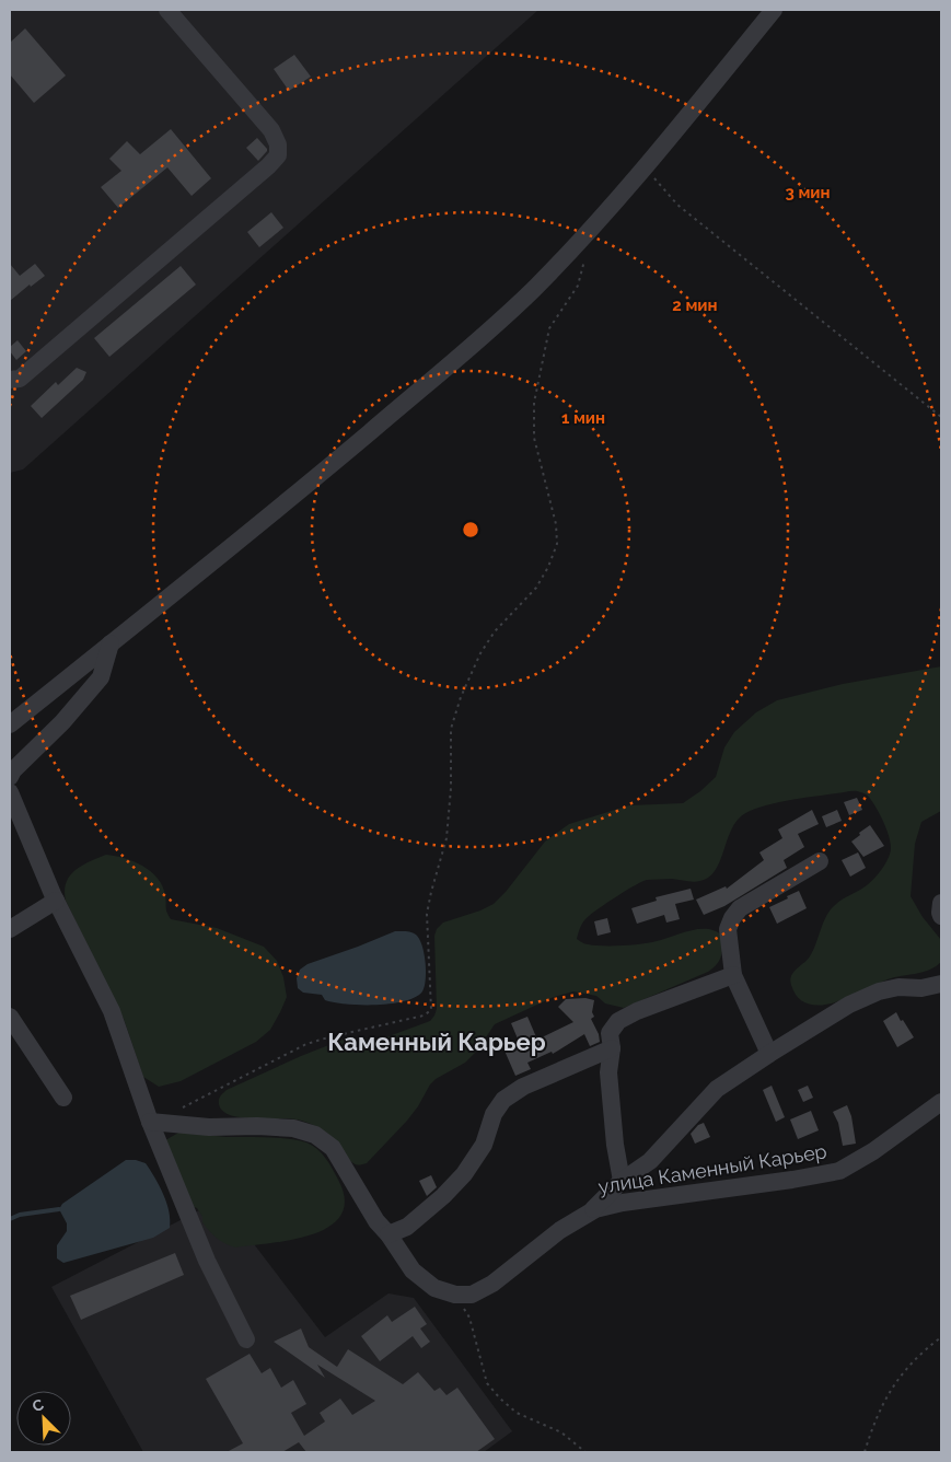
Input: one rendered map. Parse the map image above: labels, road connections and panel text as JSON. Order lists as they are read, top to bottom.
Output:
{
  "streets": {
    "street": ["улица Каменный Карьер"]
  },
  "districts": ["Каменный Карьер"],
  "north": "top left",
  "rings": ["3 мин", "2 мин", "1 мин"]
}
